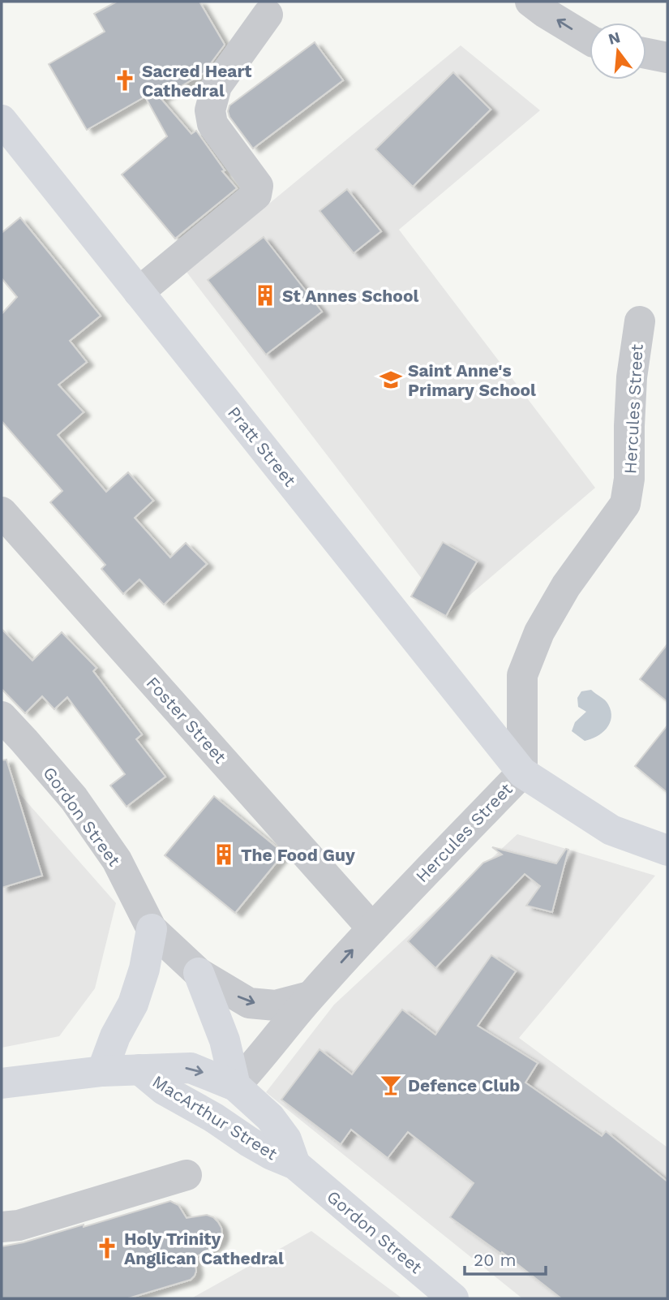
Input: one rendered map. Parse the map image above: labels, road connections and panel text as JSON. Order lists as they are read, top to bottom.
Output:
{
  "streets": {
    "main road": ["Pratt Street", "Gordon Street", "MacArthur Street"],
    "street": ["Hercules Street", "Foster Street"]
  },
  "crossings": [
    ["Hercules Street", "Pratt Street"],
    ["Hercules Street", "Foster Street"],
    ["Hercules Street", "Gordon Street"],
    ["Gordon Street", "MacArthur Street"]
  ],
  "places": {
    "church": ["Sacred Heart Cathedral", "Holy Trinity Anglican Cathedral"],
    "building": ["St Annes School", "The Food Guy"],
    "school or university": ["Saint Anne's Primary School"],
    "bar": ["Defence Club"]
  },
  "scale_bar": "20 m",
  "north": "top"
}
